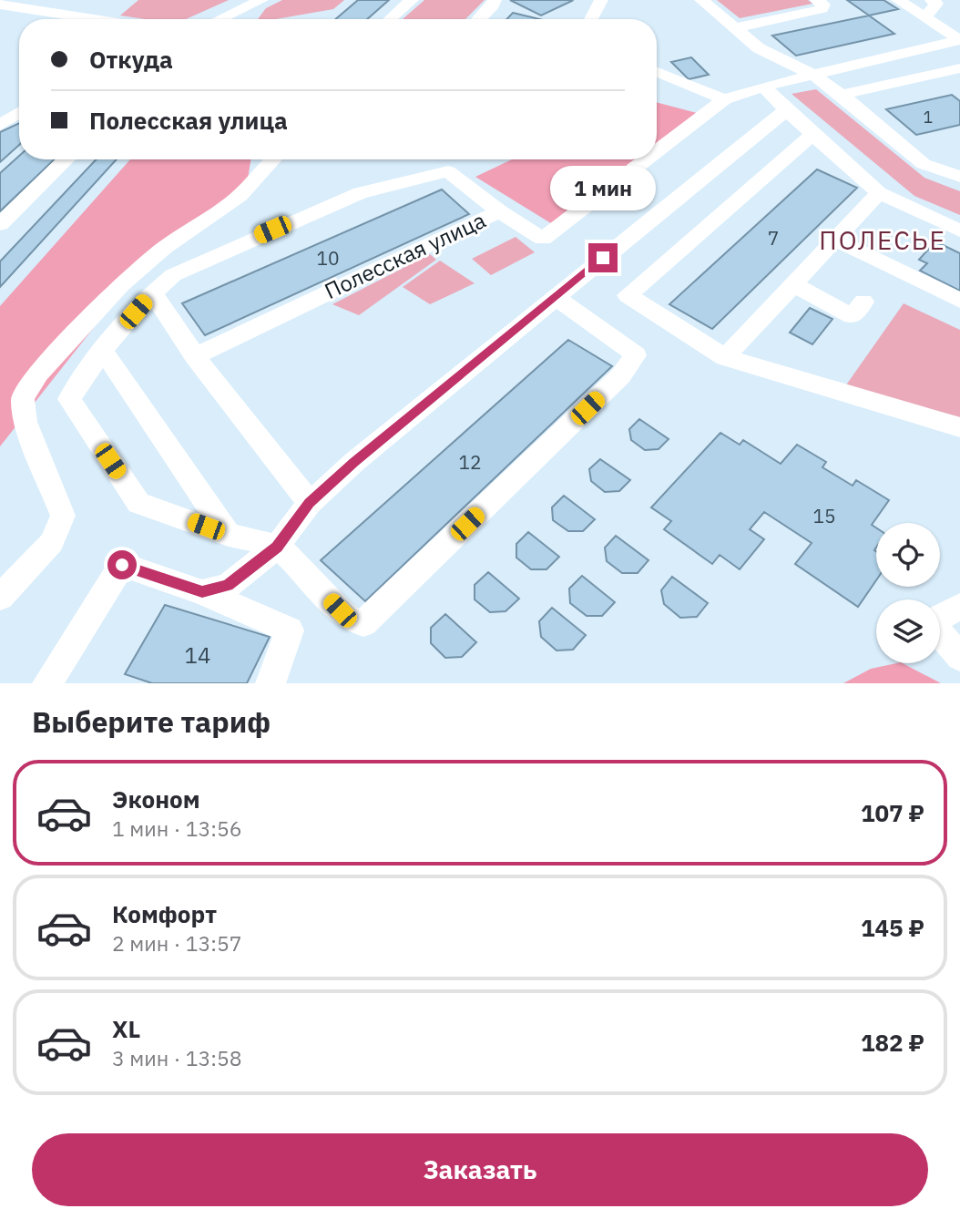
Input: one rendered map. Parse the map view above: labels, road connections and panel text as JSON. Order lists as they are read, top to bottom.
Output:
{
  "streets": {
    "street": ["Полесская улица"]
  },
  "districts": ["ПОЛЕСЬЕ"],
  "house_numbers": [
    "1",
    "7",
    "10",
    "12",
    "15",
    "14"
  ],
  "page": {
    "banner": ["Откуда", "Полесская улица"],
    "bubble": "1 мин",
    "heading": "Выберите тариф",
    "list": [
      {
        "name": "Эконом",
        "note": "1 мин · 13:56",
        "value": "107 ₽"
      },
      {
        "name": "Комфорт",
        "note": "2 мин · 13:57",
        "value": "145 ₽"
      },
      {
        "name": "XL",
        "note": "3 мин · 13:58",
        "value": "182 ₽"
      }
    ],
    "buttons": "Заказать"
  }
}
